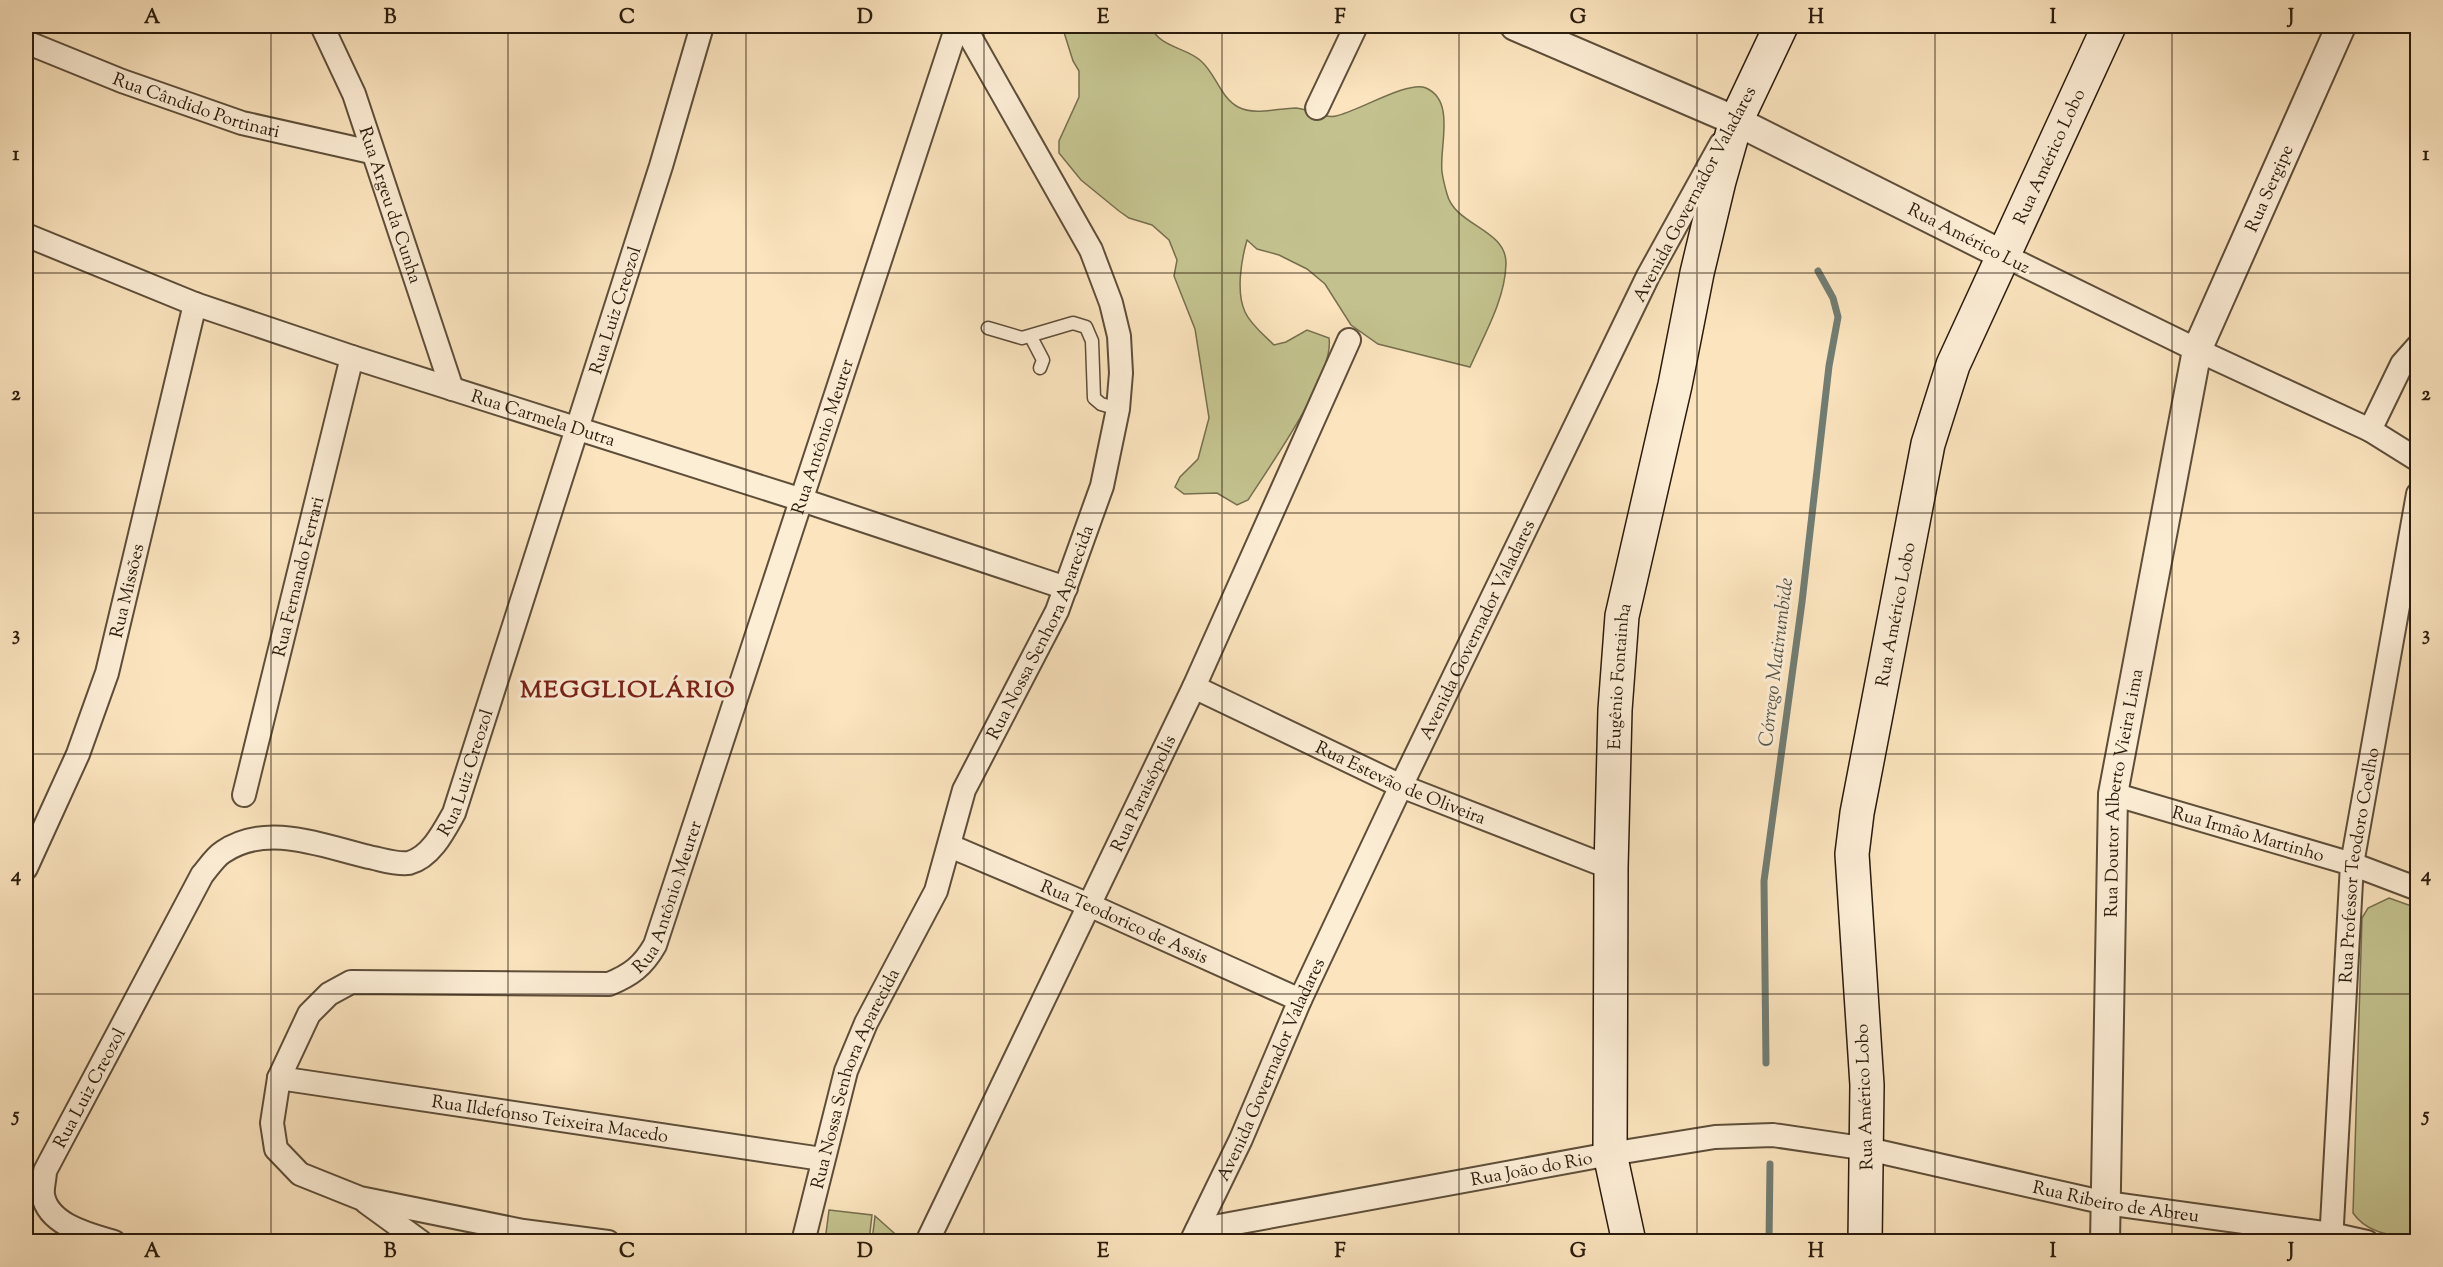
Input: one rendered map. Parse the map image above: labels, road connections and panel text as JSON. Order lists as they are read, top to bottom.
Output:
{
  "streets": {
    "main road": ["Rua Américo Lobo", "Avenida Governador Valadares", "Eugênio Fontainha"],
    "street": [
      "Rua Cândido Portinari",
      "Rua Sergipe",
      "Rua Argeu da Cunha",
      "Rua Américo Luz",
      "Rua Luiz Creozol",
      "Rua Carmela Dutra",
      "Rua Antônio Meurer",
      "Rua Fernando Ferrari",
      "Rua Missões",
      "Rua Nossa Senhora Aparecida",
      "Rua Estevão de Oliveira",
      "Rua Paraisópolis",
      "Rua Doutor Alberto Vieira Lima",
      "Rua Irmão Martinho",
      "Rua Professor Teodoro Coelho",
      "Rua Teodorico de Assis",
      "Rua Ildefonso Teixeira Macedo",
      "Rua João do Rio",
      "Rua Ribeiro de Abreu"
    ]
  },
  "crossings": [
    ["Rua Cândido Portinari", "Rua Argeu da Cunha"],
    ["Rua Américo Lobo", "Rua Américo Luz"],
    ["Rua Américo Lobo", "Rua João do Rio"],
    ["Rua Américo Lobo", "Rua Ribeiro de Abreu"],
    ["Rua Sergipe", "Rua Américo Luz"],
    ["Rua Sergipe", "Rua Doutor Alberto Vieira Lima"],
    ["Avenida Governador Valadares", "Rua Américo Luz"],
    ["Avenida Governador Valadares", "Eugênio Fontainha"],
    ["Avenida Governador Valadares", "Rua Estevão de Oliveira"],
    ["Avenida Governador Valadares", "Rua Teodorico de Assis"],
    ["Avenida Governador Valadares", "Rua João do Rio"],
    ["Rua Argeu da Cunha", "Rua Carmela Dutra"],
    ["Rua Américo Luz", "Eugênio Fontainha"],
    ["Rua Américo Luz", "Rua Doutor Alberto Vieira Lima"],
    ["Rua Luiz Creozol", "Rua Carmela Dutra"],
    ["Rua Carmela Dutra", "Rua Antônio Meurer"],
    ["Rua Carmela Dutra", "Rua Fernando Ferrari"],
    ["Rua Carmela Dutra", "Rua Missões"],
    ["Rua Carmela Dutra", "Rua Nossa Senhora Aparecida"],
    ["Rua Antônio Meurer", "Rua Ildefonso Teixeira Macedo"],
    ["Rua Nossa Senhora Aparecida", "Rua Teodorico de Assis"],
    ["Rua Nossa Senhora Aparecida", "Rua Ildefonso Teixeira Macedo"],
    ["Eugênio Fontainha", "Rua Estevão de Oliveira"],
    ["Eugênio Fontainha", "Rua João do Rio"],
    ["Rua Estevão de Oliveira", "Rua Paraisópolis"],
    ["Rua Paraisópolis", "Rua Teodorico de Assis"],
    ["Rua Doutor Alberto Vieira Lima", "Rua Irmão Martinho"],
    ["Rua Doutor Alberto Vieira Lima", "Rua Ribeiro de Abreu"],
    ["Rua Irmão Martinho", "Rua Professor Teodoro Coelho"],
    ["Rua Professor Teodoro Coelho", "Rua Ribeiro de Abreu"],
    ["Rua João do Rio", "Rua Ribeiro de Abreu"]
  ],
  "districts": ["MEGGLIOLÁRIO"],
  "water": ["Córrego Matirumbide"],
  "grid": {
    "columns": [
      "A",
      "B",
      "C",
      "D",
      "E",
      "F",
      "G",
      "H",
      "I",
      "J"
    ],
    "rows": [
      "1",
      "2",
      "3",
      "4",
      "5"
    ]
  }
}
